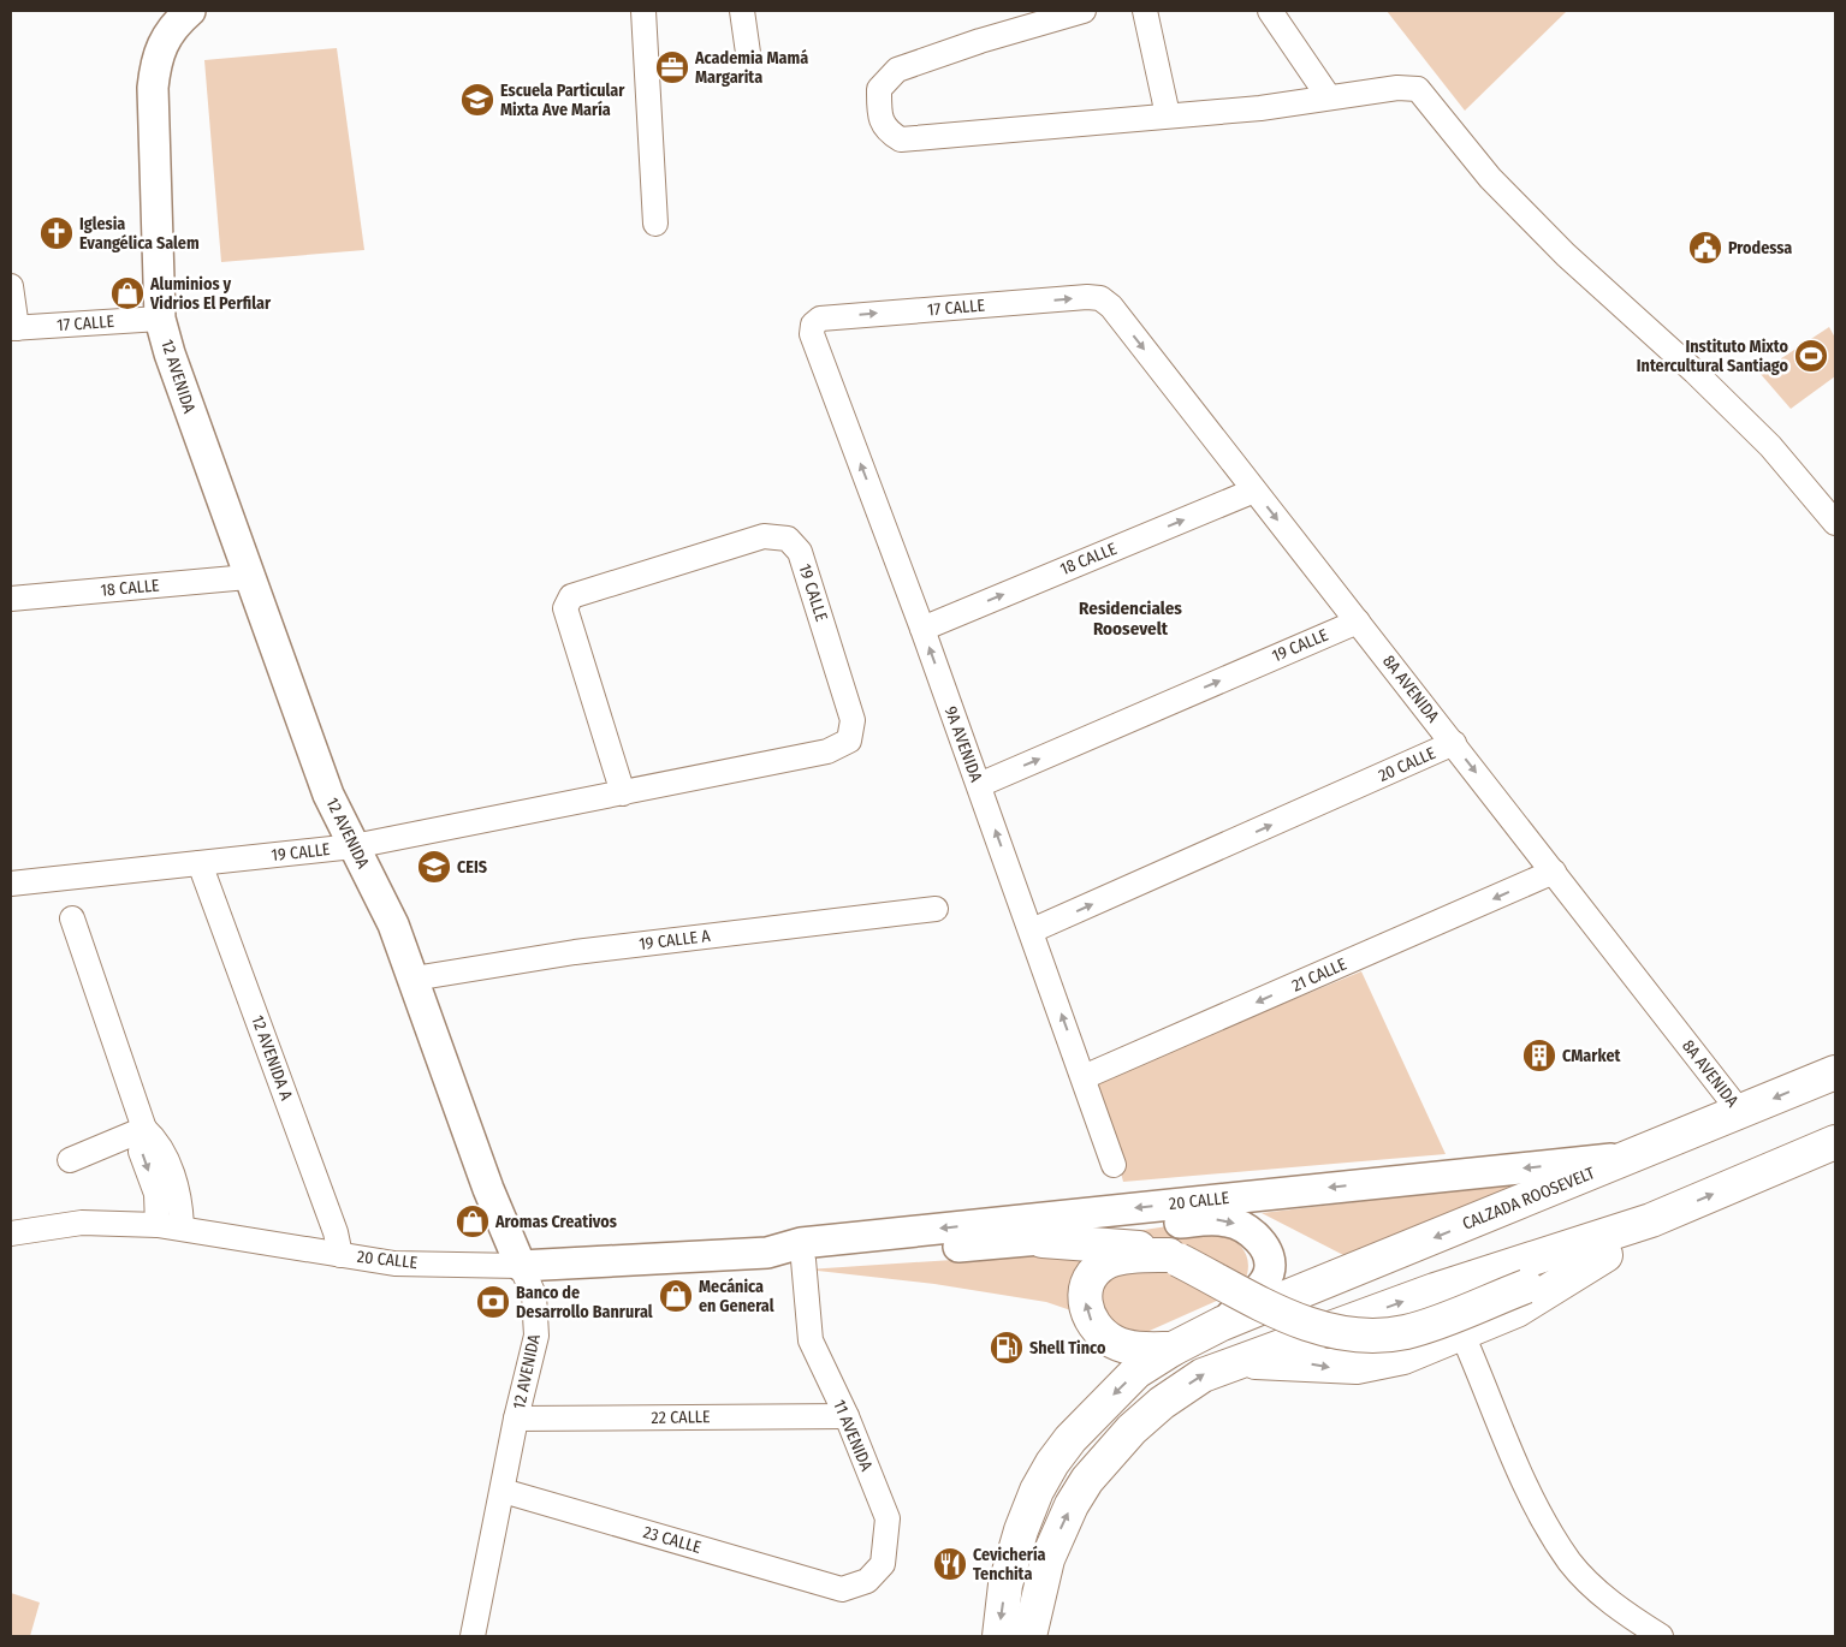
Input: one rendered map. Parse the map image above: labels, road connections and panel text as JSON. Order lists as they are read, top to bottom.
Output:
{
  "streets": {
    "highway": ["CALZADA ROOSEVELT"],
    "main road": ["12 AVENIDA", "20 CALLE"],
    "street": [
      "17 CALLE",
      "18 CALLE",
      "19 CALLE",
      "8A AVENIDA",
      "9A AVENIDA",
      "19 CALLE A",
      "21 CALLE",
      "12 AVENIDA A",
      "22 CALLE",
      "11 AVENIDA",
      "23 CALLE"
    ]
  },
  "crossings": [
    ["17 CALLE", "12 AVENIDA"],
    ["17 CALLE", "8A AVENIDA"],
    ["17 CALLE", "9A AVENIDA"],
    ["12 AVENIDA", "18 CALLE"],
    ["12 AVENIDA", "19 CALLE"],
    ["12 AVENIDA", "20 CALLE"],
    ["12 AVENIDA", "19 CALLE A"],
    ["12 AVENIDA", "22 CALLE"],
    ["12 AVENIDA", "23 CALLE"],
    ["18 CALLE", "8A AVENIDA"],
    ["18 CALLE", "9A AVENIDA"],
    ["19 CALLE", "8A AVENIDA"],
    ["19 CALLE", "9A AVENIDA"],
    ["19 CALLE", "12 AVENIDA A"],
    ["8A AVENIDA", "20 CALLE"],
    ["8A AVENIDA", "21 CALLE"],
    ["8A AVENIDA", "CALZADA ROOSEVELT"],
    ["9A AVENIDA", "20 CALLE"],
    ["9A AVENIDA", "21 CALLE"],
    ["20 CALLE", "12 AVENIDA A"],
    ["20 CALLE", "CALZADA ROOSEVELT"],
    ["20 CALLE", "11 AVENIDA"],
    ["22 CALLE", "11 AVENIDA"],
    ["11 AVENIDA", "23 CALLE"]
  ],
  "one_way": [
    "17 CALLE",
    "18 CALLE",
    "8A AVENIDA",
    "9A AVENIDA",
    "21 CALLE"
  ],
  "districts": ["Residenciales Roosevelt"],
  "places": {
    "office": ["Academia Mamá Margarita"],
    "school or university": ["Escuela Particular Mixta Ave María", "CEIS"],
    "church": ["Iglesia Evangélica Salem"],
    "public building": ["Prodessa"],
    "shop": ["Aluminios y Vidrios El Perfilar", "Aromas Creativos", "Mecánica en General"],
    "sports": ["Instituto Mixto Intercultural Santiago"],
    "building": ["CMarket"],
    "bank": ["Banco de Desarrollo Banrural"],
    "fuel station": ["Shell Tinco"],
    "restaurant": ["Cevichería Tenchita"]
  }
}
